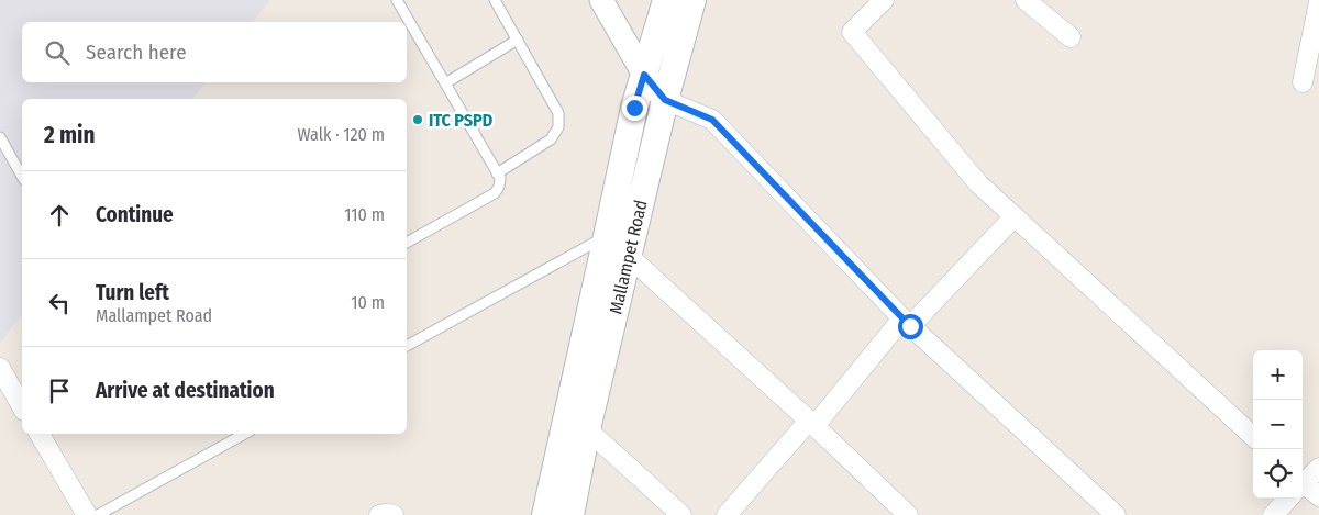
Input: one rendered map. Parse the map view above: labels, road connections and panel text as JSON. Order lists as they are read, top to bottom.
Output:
{
  "streets": {
    "main road": ["Mallampet Road"]
  },
  "places": ["ITC PSPD"],
  "page": {
    "search": "Search here",
    "heading": ["2 min", "Walk · 120 m"],
    "list": [
      ["Continue", "110 m"],
      ["Turn left", "Mallampet Road", "10 m"],
      "Arrive at destination"
    ],
    "map_buttons": ["+", "−"]
  }
}
